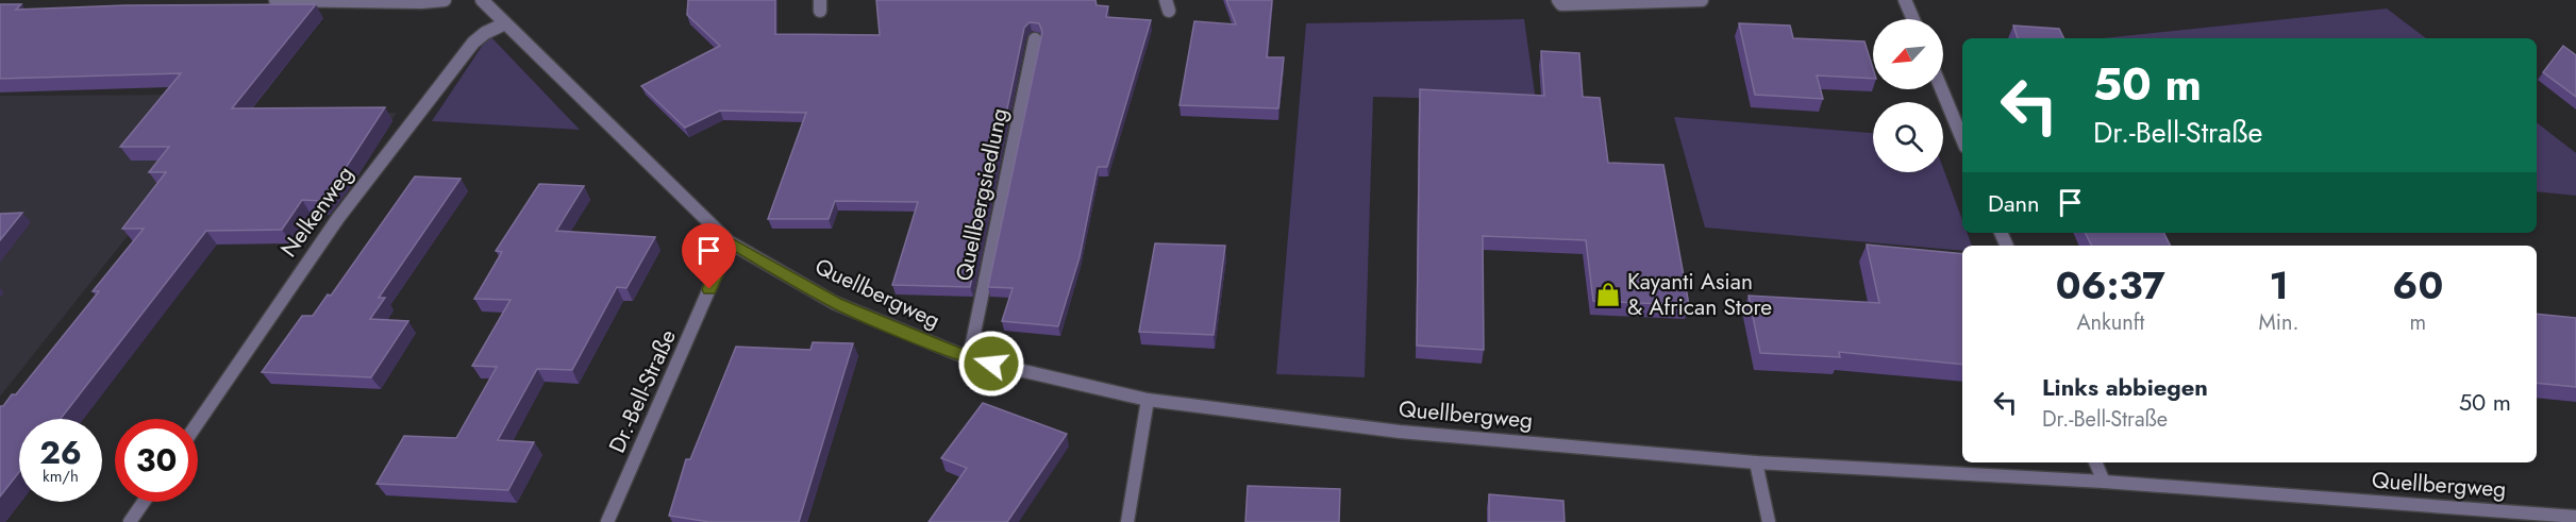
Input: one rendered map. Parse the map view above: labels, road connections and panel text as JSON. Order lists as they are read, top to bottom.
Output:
{
  "streets": {
    "street": [
      "Quellbergsiedlung",
      "Nelkenweg",
      "Quellbergweg",
      "Dr.-Bell-Straße"
    ]
  },
  "crossings": [
    ["Quellbergsiedlung", "Quellbergweg"],
    ["Nelkenweg", "Quellbergweg"],
    ["Quellbergweg", "Dr.-Bell-Straße"]
  ],
  "places": {
    "shop": ["Kayanti Asian & African Store"]
  },
  "north": "bottom left",
  "page": {
    "turn": ["50 m", "Dr.-Bell-Straße"],
    "then": "Dann",
    "eta": [
      "06:37",
      "Ankunft",
      "1",
      "Min.",
      "60",
      "m"
    ],
    "list": [
      {
        "name": "Links abbiegen",
        "note": "Dr.-Bell-Straße",
        "value": "50 m"
      }
    ],
    "speed": "26 km/h",
    "limit": "30"
  }
}
